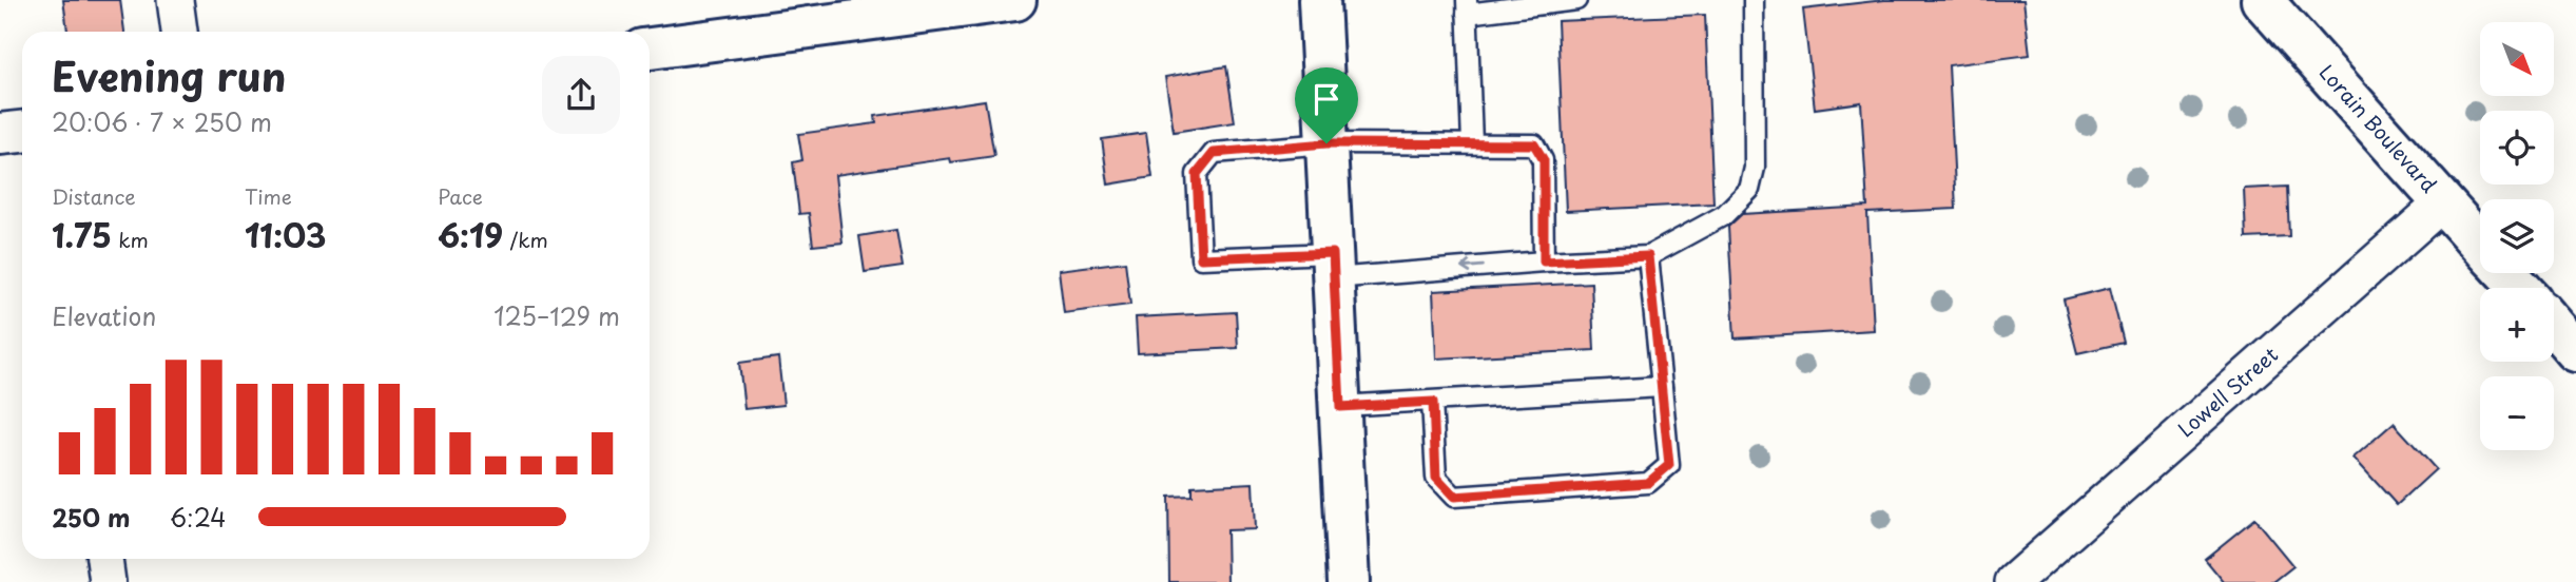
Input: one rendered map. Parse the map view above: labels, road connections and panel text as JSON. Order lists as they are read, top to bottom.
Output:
{
  "streets": {
    "street": ["Lorain Boulevard", "Lowell Street"]
  },
  "crossings": [
    ["Lorain Boulevard", "Lowell Street"]
  ],
  "north": "bottom right",
  "page": {
    "map_buttons": ["+", "−"],
    "heading": ["Evening run", "20:06 · 7 × 250 m"],
    "stats": [
      ["Distance", "1.75 km"],
      ["Time", "11:03"],
      ["Pace", "6:19 /km"]
    ],
    "chart": ["Elevation", "125–129 m"],
    "list": [
      {
        "name": "250 m",
        "note": "6:24"
      }
    ]
  }
}
